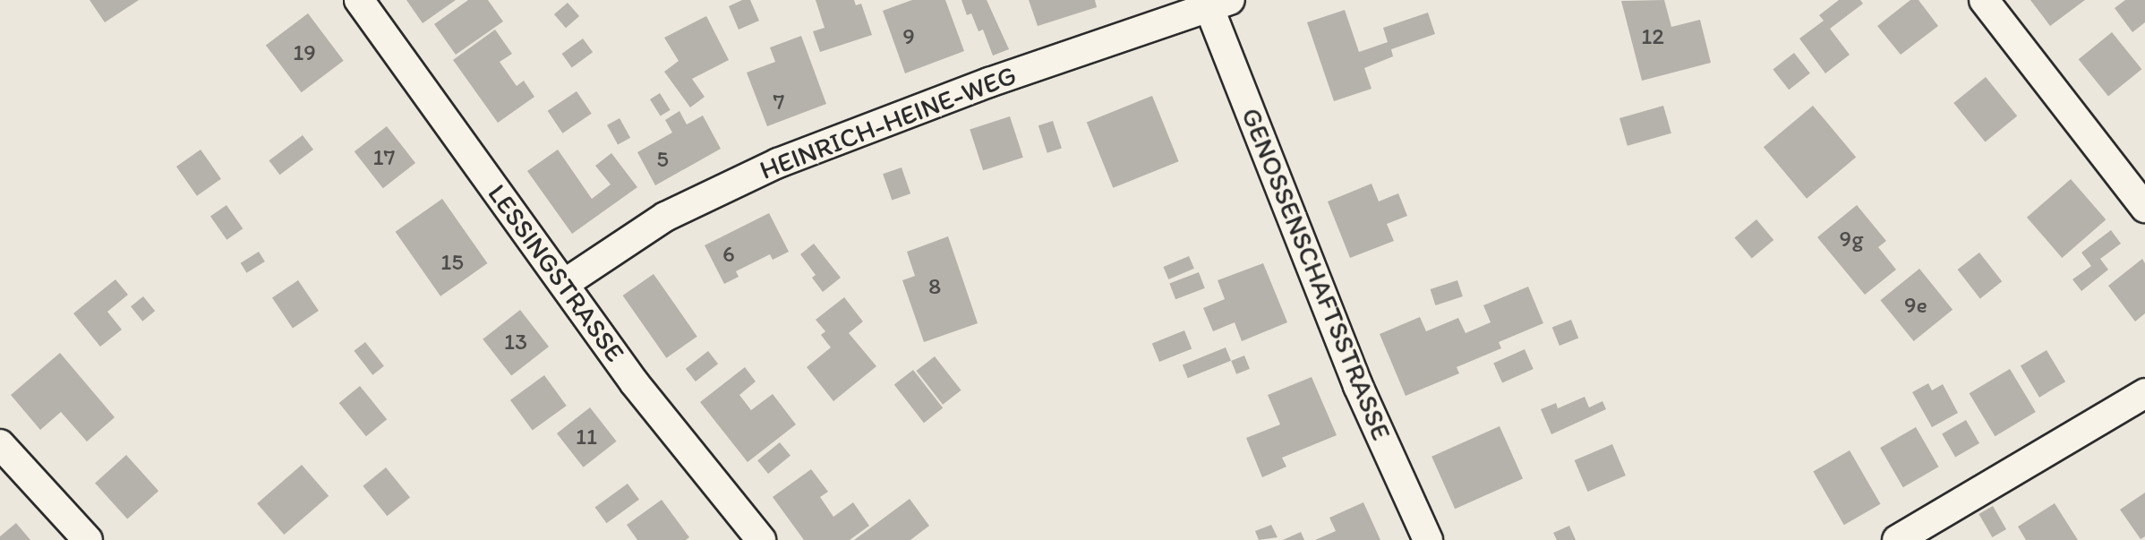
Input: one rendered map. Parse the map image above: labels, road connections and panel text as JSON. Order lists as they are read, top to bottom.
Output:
{
  "streets": {
    "street": ["HEINRICH-HEINE-WEG", "LESSINGSTRASSE", "GENOSSENSCHAFTSSTRASSE"]
  },
  "crossings": [
    ["HEINRICH-HEINE-WEG", "LESSINGSTRASSE"],
    ["HEINRICH-HEINE-WEG", "GENOSSENSCHAFTSSTRASSE"]
  ],
  "house_numbers": [
    "9",
    "12",
    "19",
    "7",
    "17",
    "5",
    "9g",
    "6",
    "15",
    "8",
    "9e",
    "13",
    "11"
  ]
}
